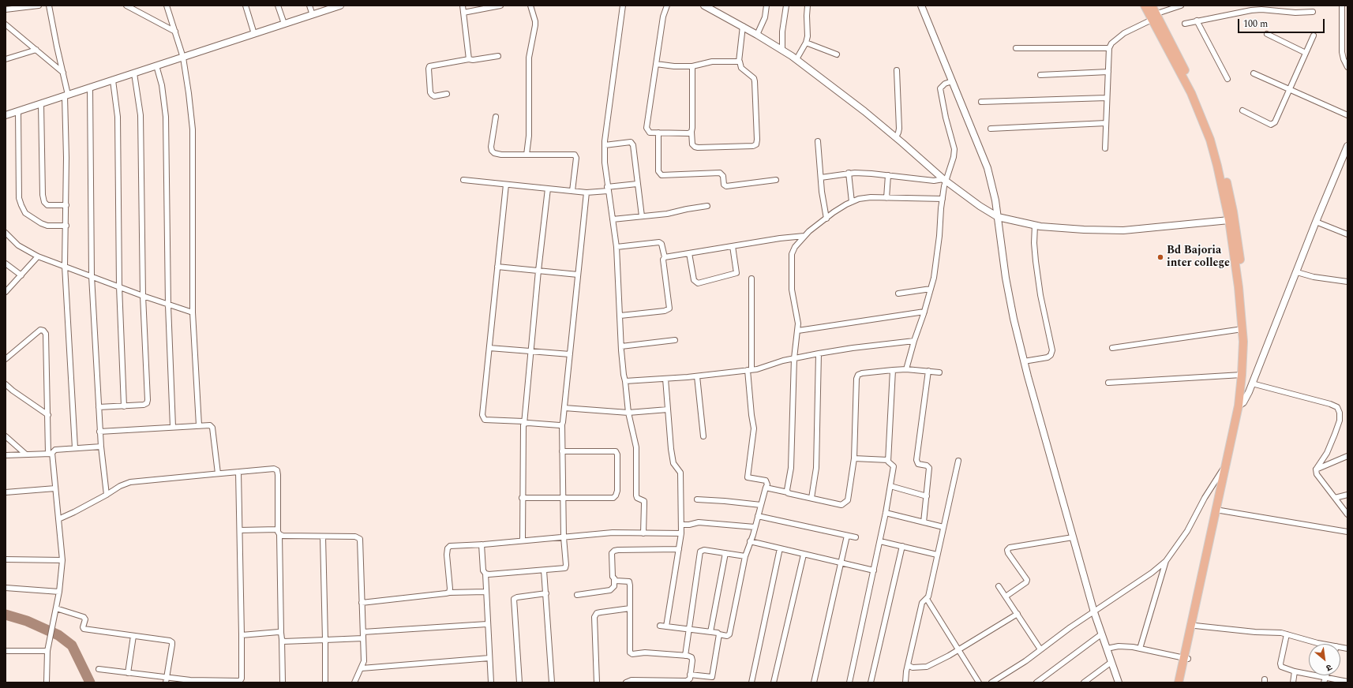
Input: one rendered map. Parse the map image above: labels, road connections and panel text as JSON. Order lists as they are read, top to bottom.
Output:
{
  "places": ["Bd Bajoria inter college"],
  "scale_bar": "100 m",
  "north": "bottom right"
}
